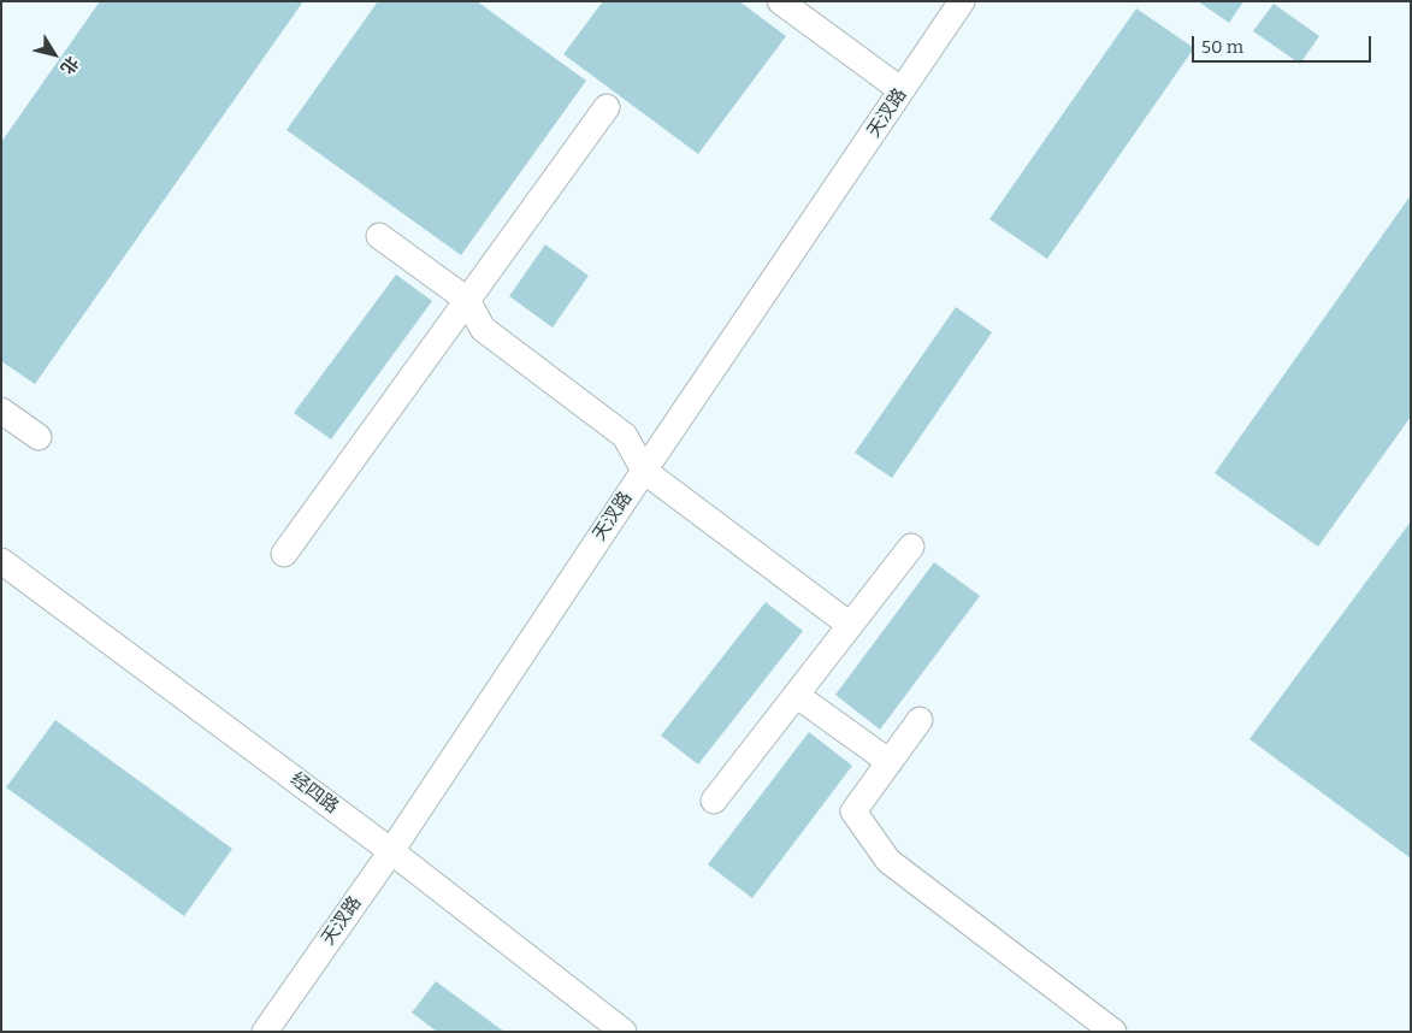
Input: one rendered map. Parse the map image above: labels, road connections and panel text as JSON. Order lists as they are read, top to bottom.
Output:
{
  "streets": {
    "street": ["天汊路", "经四路"]
  },
  "crossings": [
    ["天汊路", "经四路"]
  ],
  "scale_bar": "50 m",
  "north": "bottom right"
}
